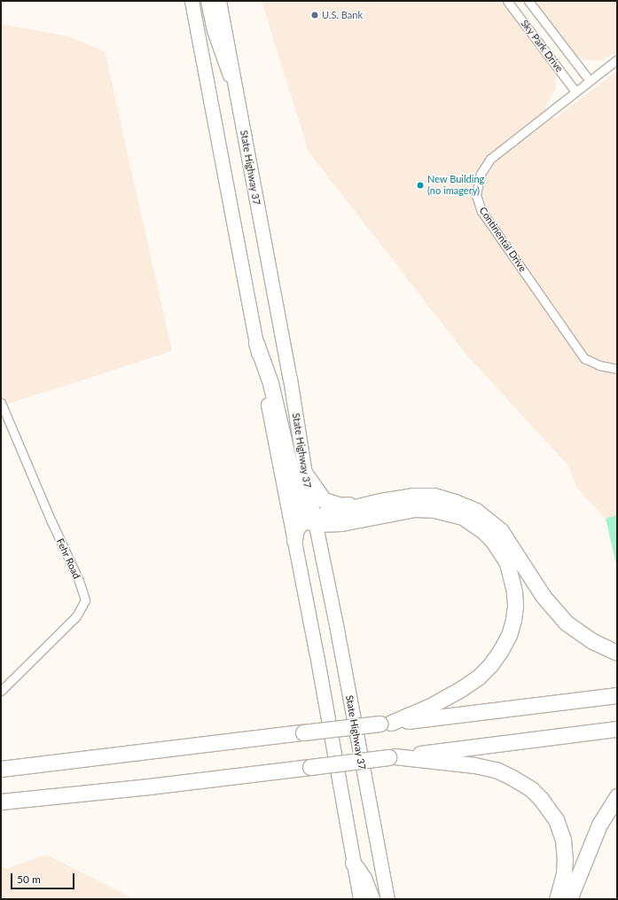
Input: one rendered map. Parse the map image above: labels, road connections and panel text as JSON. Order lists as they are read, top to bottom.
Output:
{
  "streets": {
    "main road": ["State Highway 37"],
    "street": ["Sky Park Drive", "Continental Drive", "Fehr Road"]
  },
  "crossings": [
    ["Sky Park Drive", "Continental Drive"]
  ],
  "places": ["U.S. Bank", "New Building (no imagery)"],
  "scale_bar": "50 m"
}
